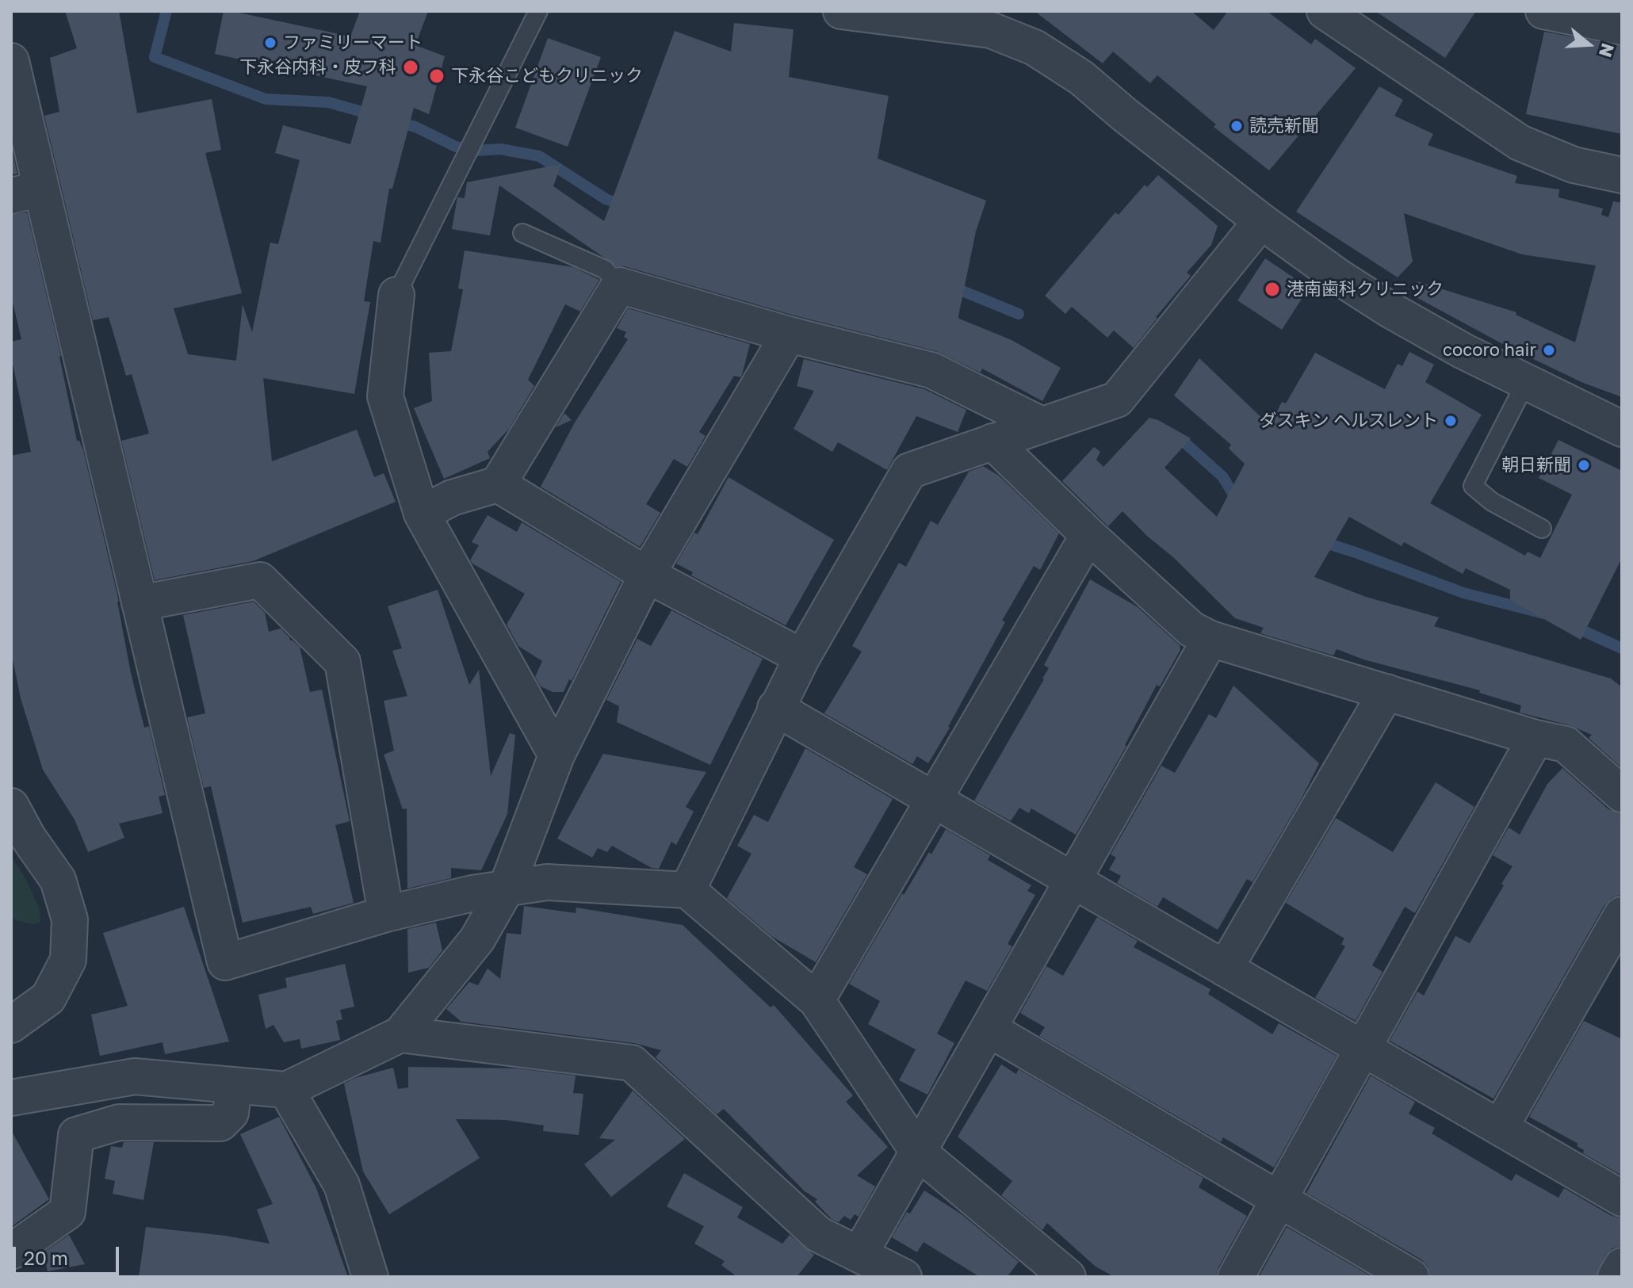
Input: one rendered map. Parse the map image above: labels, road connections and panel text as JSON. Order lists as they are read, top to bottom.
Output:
{
  "places": [
    "ファミリーマート",
    "下永谷内科・皮フ科",
    "下永谷こどもクリニック",
    "読売新聞",
    "港南歯科クリニック",
    "cocoro hair",
    "ダスキン ヘルスレント",
    "朝日新聞"
  ],
  "scale_bar": "20 m",
  "north": "right"
}
